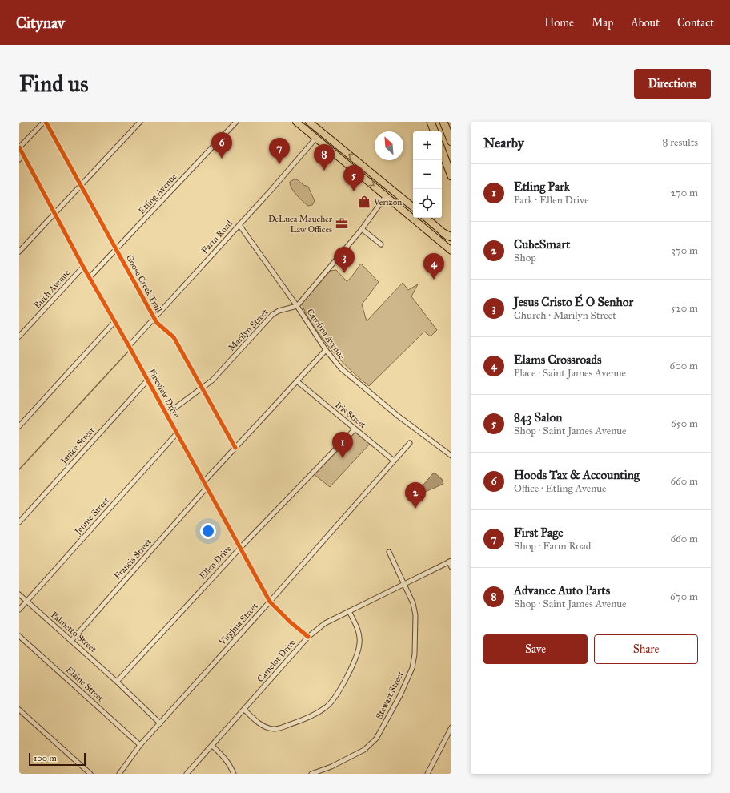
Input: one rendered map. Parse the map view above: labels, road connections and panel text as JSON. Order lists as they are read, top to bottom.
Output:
{
  "streets": {
    "street": [
      "Etling Avenue",
      "Farm Road",
      "Birch Avenue",
      "Marilyn Street",
      "Carolina Avenue",
      "Pineview Drive",
      "Iris Street",
      "Janice Street",
      "Jennie Street",
      "Francis Street",
      "Ellen Drive",
      "Virginia Street",
      "Palmetto Street",
      "Camelot Drive",
      "Elaine Street",
      "Stewart Street"
    ],
    "cycle path": ["Goose Creek Trail"]
  },
  "crossings": [
    ["Etling Avenue", "Pineview Drive"],
    ["Farm Road", "Carolina Avenue"],
    ["Farm Road", "Pineview Drive"],
    ["Birch Avenue", "Pineview Drive"],
    ["Marilyn Street", "Carolina Avenue"],
    ["Marilyn Street", "Pineview Drive"],
    ["Pineview Drive", "Janice Street"],
    ["Pineview Drive", "Jennie Street"],
    ["Pineview Drive", "Francis Street"],
    ["Pineview Drive", "Ellen Drive"],
    ["Pineview Drive", "Virginia Street"],
    ["Pineview Drive", "Camelot Drive"],
    ["Iris Street", "Ellen Drive"],
    ["Iris Street", "Virginia Street"],
    ["Jennie Street", "Palmetto Street"],
    ["Francis Street", "Palmetto Street"],
    ["Ellen Drive", "Palmetto Street"],
    ["Virginia Street", "Palmetto Street"],
    ["Virginia Street", "Elaine Street"],
    ["Camelot Drive", "Stewart Street"]
  ],
  "places": {
    "shop": ["Verizon"],
    "office": ["DeLuca Maucher Law Offices"]
  },
  "scale_bar": "100 m",
  "north": "top left",
  "page": {
    "header": "Citynav",
    "nav": [
      "Home",
      "Map",
      "About",
      "Contact"
    ],
    "buttons": [
      "Directions",
      ["Save", "Share"]
    ],
    "title": "Find us",
    "heading": ["Nearby", "8 results"],
    "map_buttons": ["+", "−"],
    "pins": [
      "6",
      "7",
      "8",
      "5",
      "3",
      "4",
      "1",
      "2"
    ],
    "list": [
      {
        "mark": "1",
        "name": "Etling Park",
        "note": "Park · Ellen Drive",
        "value": "270 m"
      },
      {
        "mark": "2",
        "name": "CubeSmart",
        "note": "Shop",
        "value": "370 m"
      },
      {
        "mark": "3",
        "name": "Jesus Cristo É O Senhor",
        "note": "Church · Marilyn Street",
        "value": "520 m"
      },
      {
        "mark": "4",
        "name": "Elams Crossroads",
        "note": "Place · Saint James Avenue",
        "value": "600 m"
      },
      {
        "mark": "5",
        "name": "843 Salon",
        "note": "Shop · Saint James Avenue",
        "value": "650 m"
      },
      {
        "mark": "6",
        "name": "Hoods Tax & Accounting",
        "note": "Office · Etling Avenue",
        "value": "660 m"
      },
      {
        "mark": "7",
        "name": "First Page",
        "note": "Shop · Farm Road",
        "value": "660 m"
      },
      {
        "mark": "8",
        "name": "Advance Auto Parts",
        "note": "Shop · Saint James Avenue",
        "value": "670 m"
      }
    ],
    "scale": "100 m"
  }
}
